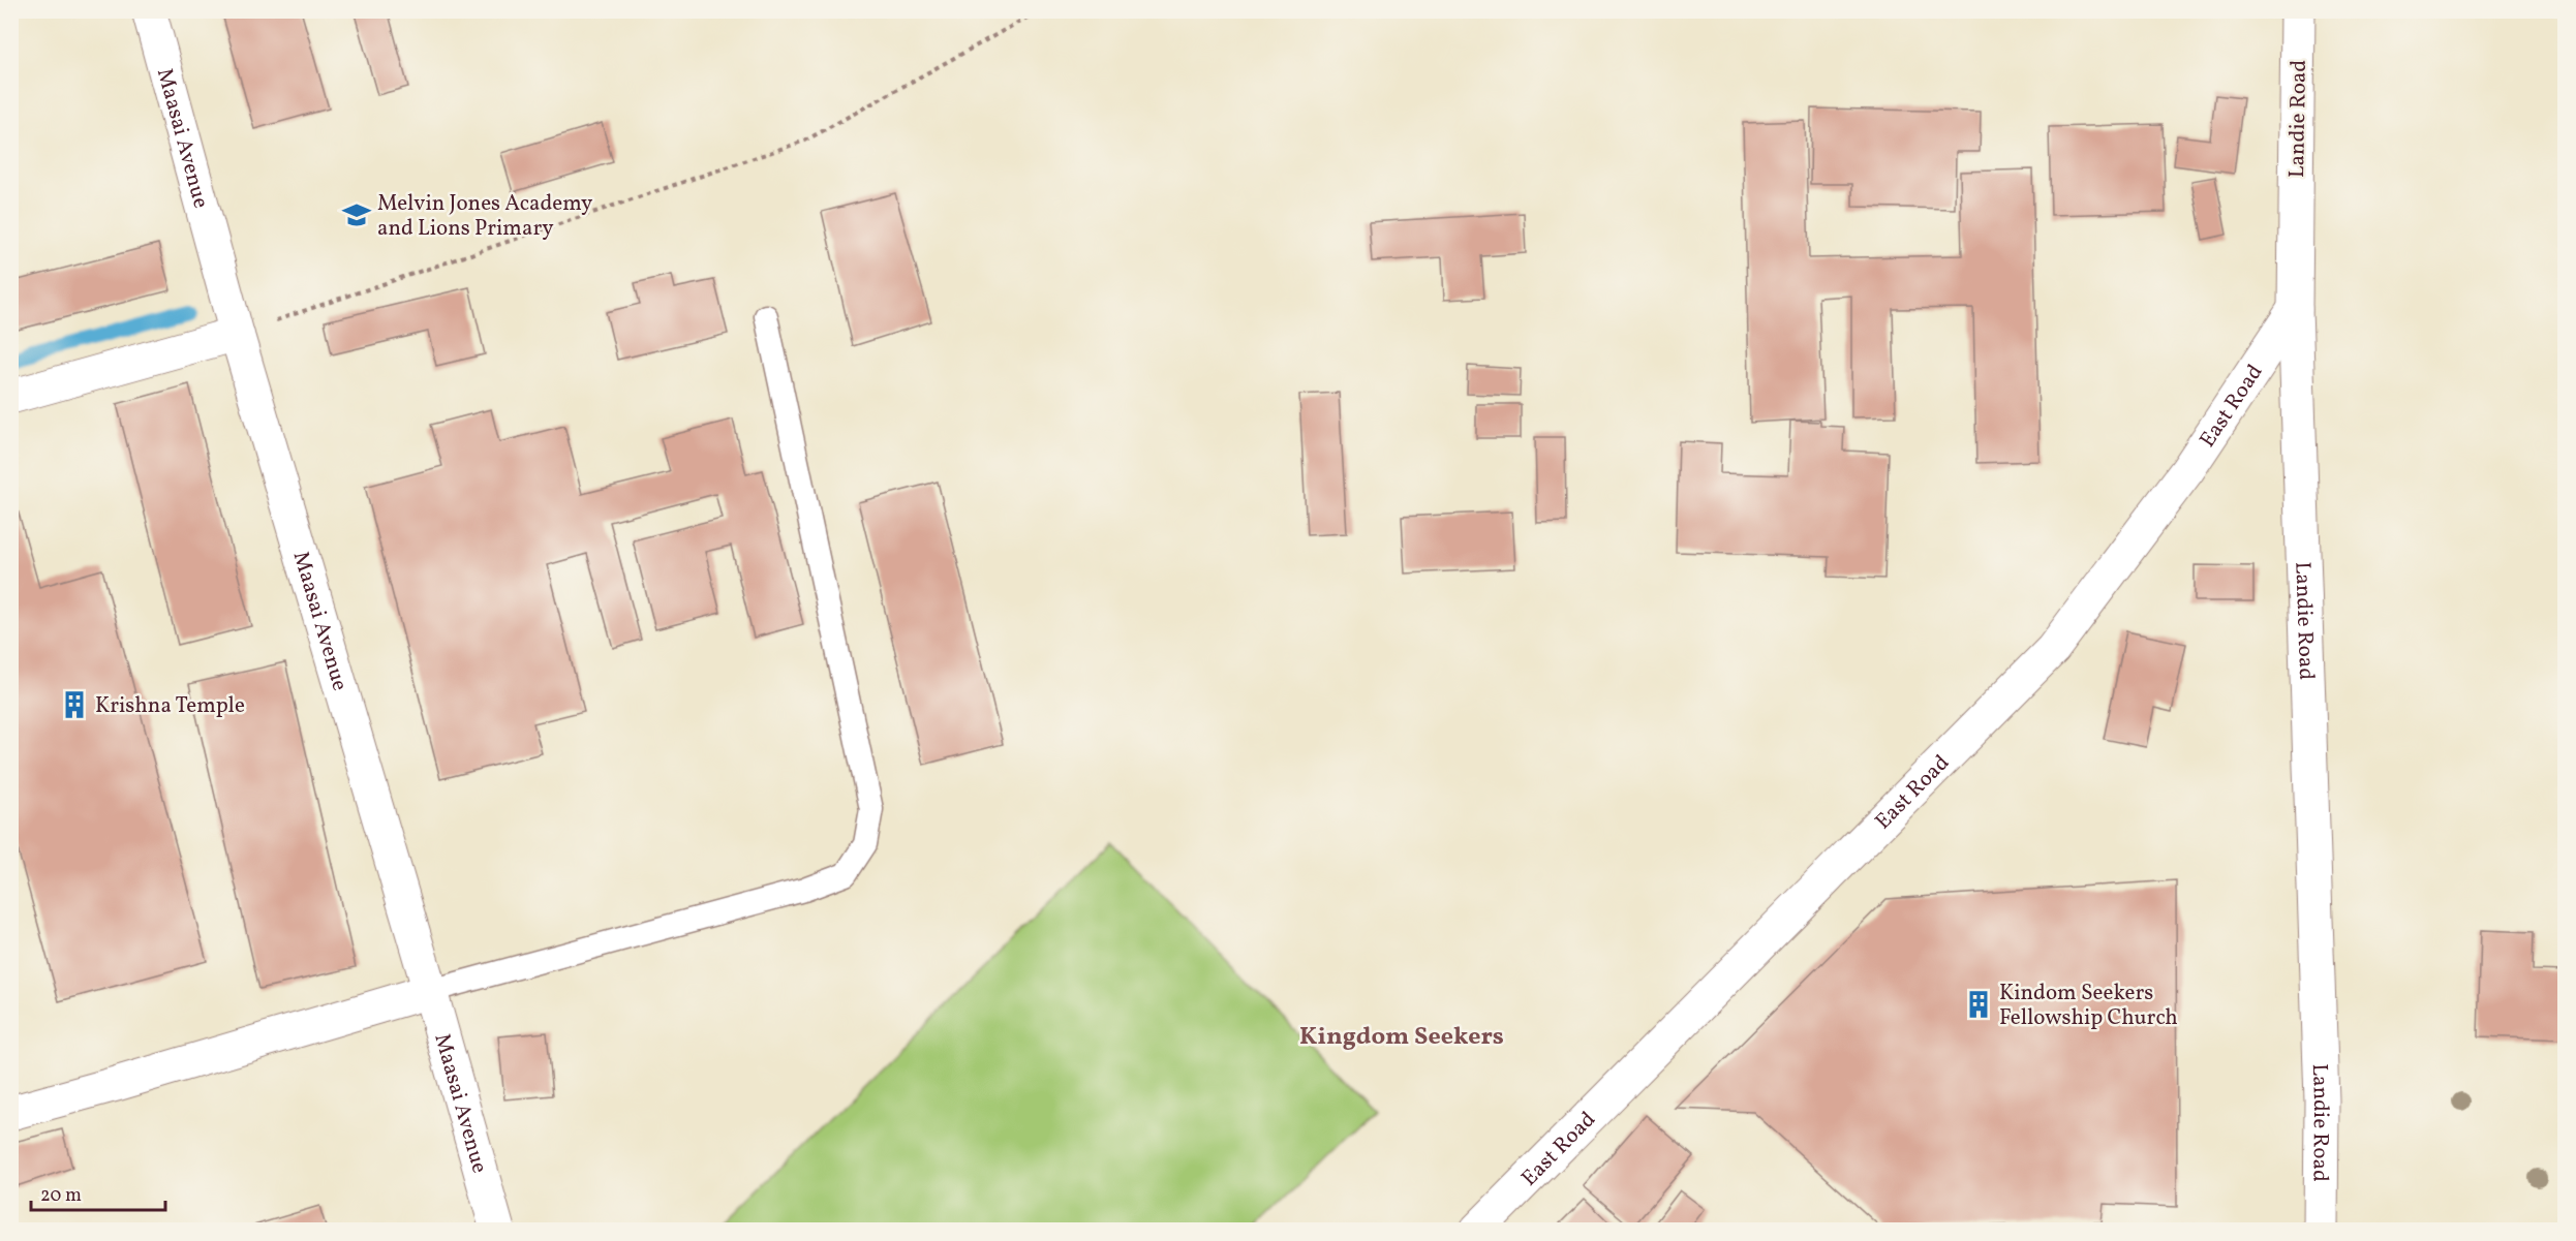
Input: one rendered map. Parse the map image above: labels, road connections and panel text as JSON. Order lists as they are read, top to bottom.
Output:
{
  "streets": {
    "street": ["Landie Road", "Maasai Avenue", "East Road"]
  },
  "crossings": [
    ["Landie Road", "East Road"]
  ],
  "districts": ["Kingdom Seekers"],
  "places": {
    "school or university": ["Melvin Jones Academy and Lions Primary"],
    "building": ["Krishna Temple", "Kindom Seekers Fellowship Church"]
  },
  "scale_bar": "20 m"
}
